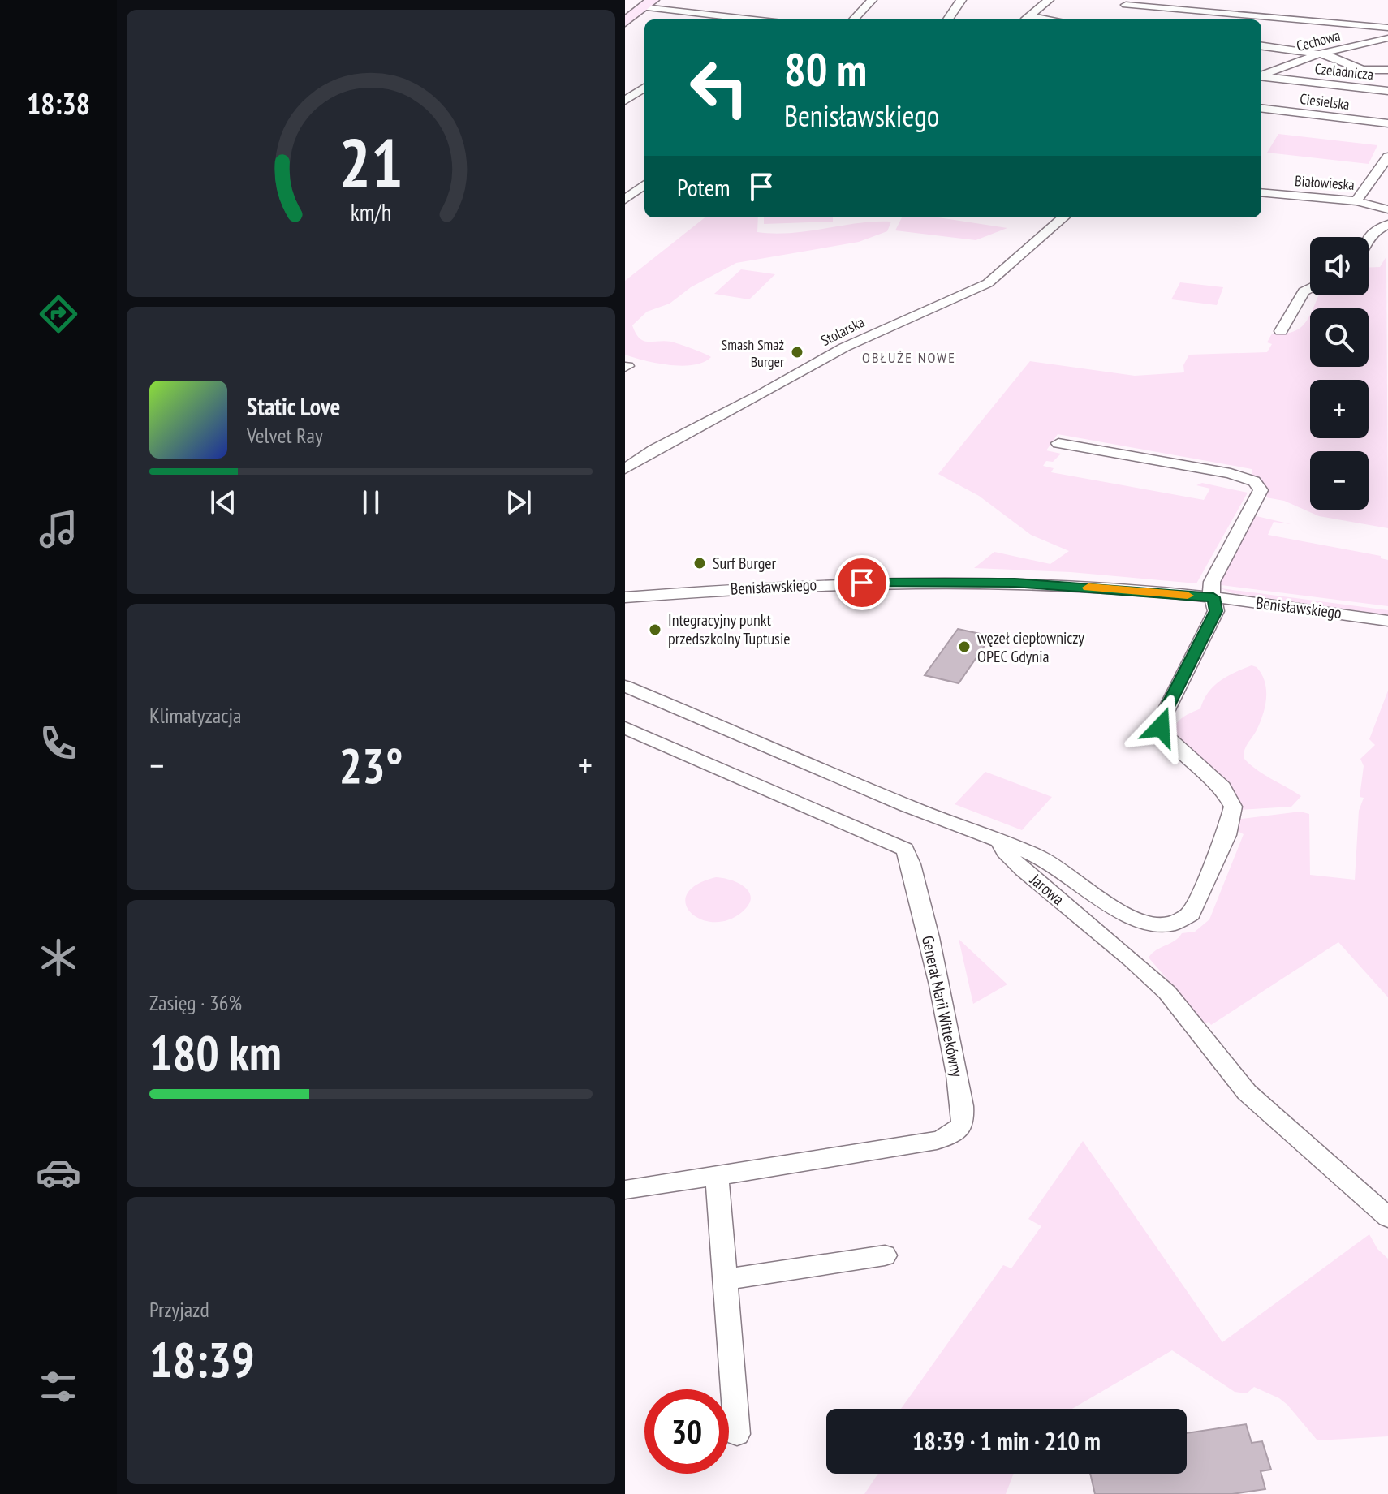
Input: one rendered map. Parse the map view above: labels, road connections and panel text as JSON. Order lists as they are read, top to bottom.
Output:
{
  "streets": {
    "street": [
      "Cechowa",
      "Czeladnicza",
      "Ciesielska",
      "Białowieska",
      "Stolarska",
      "Benisławskiego",
      "Jarowa",
      "Generał Marii Wittekówny"
    ]
  },
  "districts": ["OBŁUŻE NOWE"],
  "places": [
    "Smash Smaż Burger",
    "Surf Burger",
    "Integracyjny punkt przedszkolny Tuptusie",
    "węzeł ciepłowniczy OPEC Gdynia"
  ],
  "page": {
    "tabs": "18:38",
    "turn": ["80 m", "Benisławskiego"],
    "then": "Potem",
    "map_buttons": ["+", "−"],
    "song": ["Static Love", "Velvet Ray"],
    "tile": [
      "Klimatyzacja",
      ["Zasięg · 36%", "180 km"],
      ["Przyjazd", "18:39"]
    ],
    "heat": ["−", "23°", "+"],
    "limit": "30",
    "trip": "18:39 · 1 min · 210 m",
    "gauge": ["21", "km/h"]
  }
}
